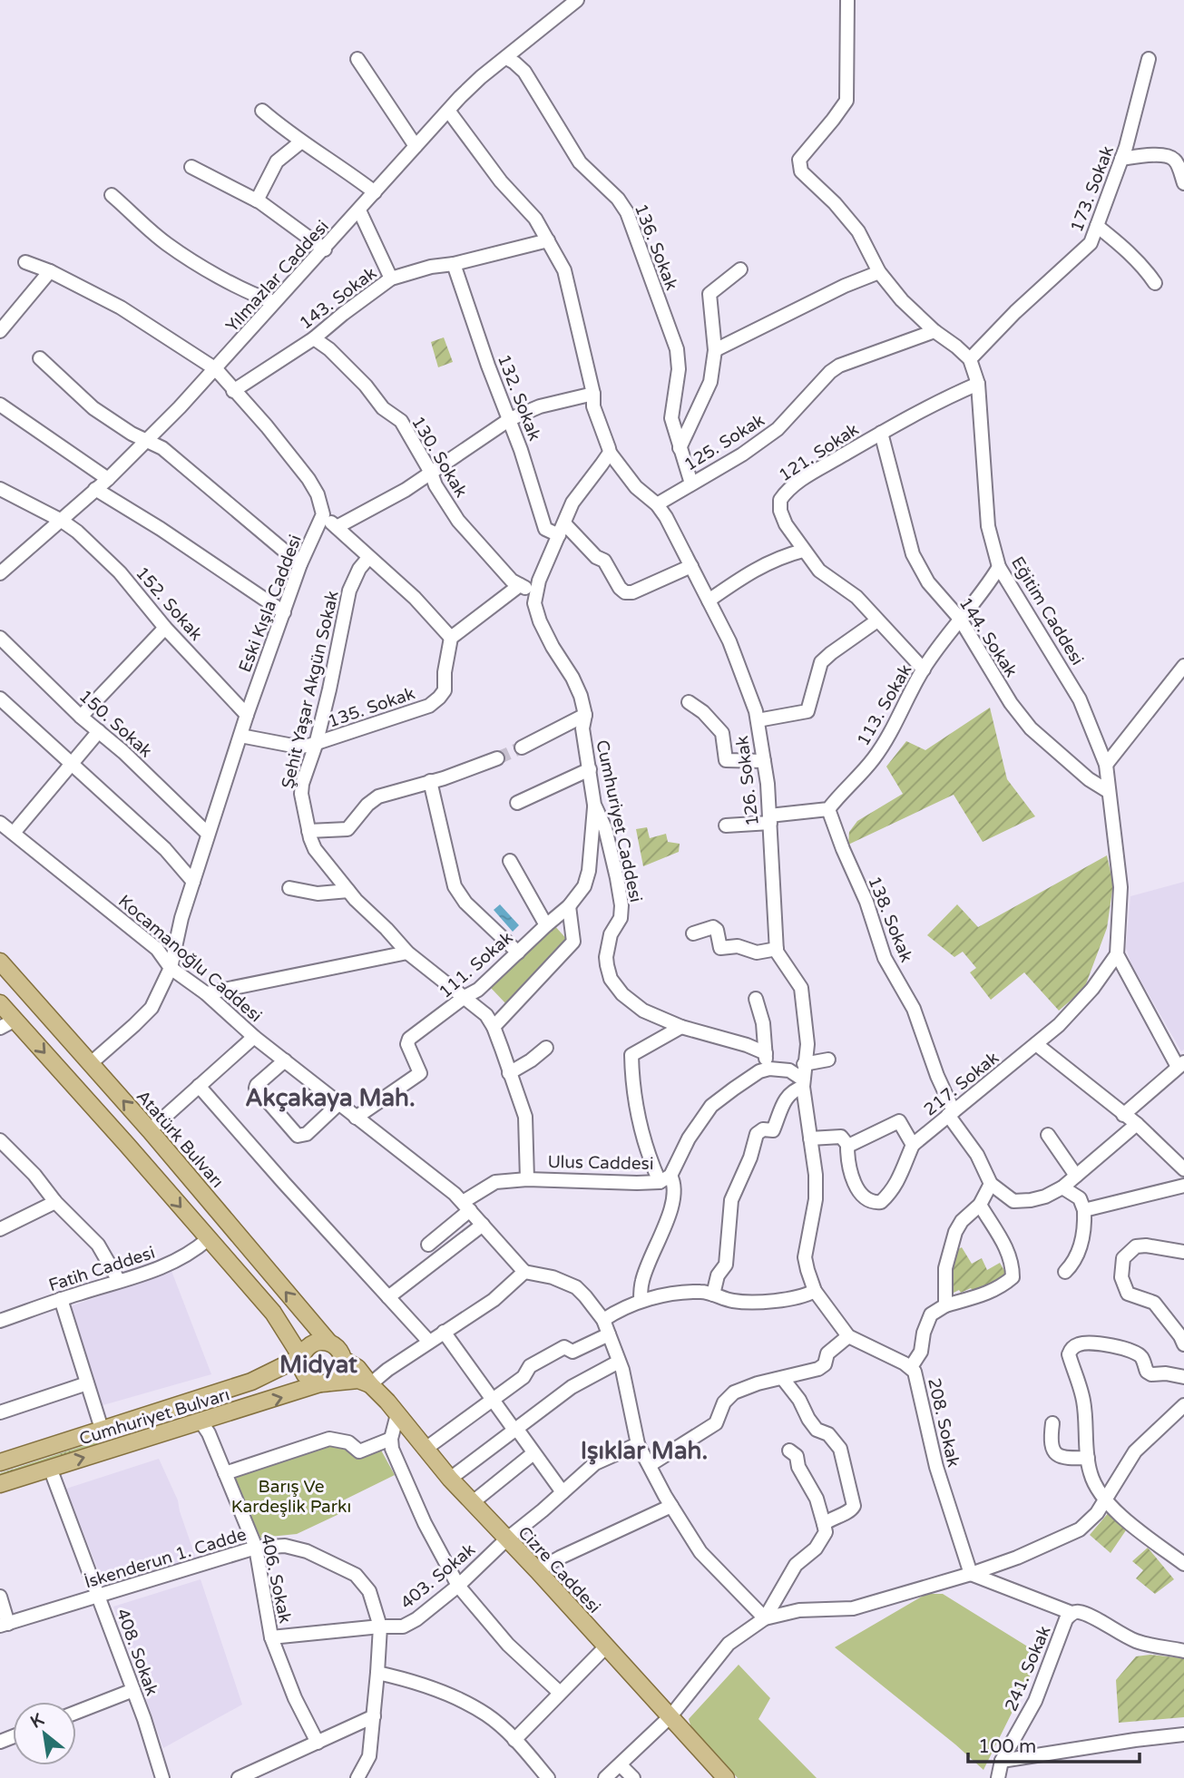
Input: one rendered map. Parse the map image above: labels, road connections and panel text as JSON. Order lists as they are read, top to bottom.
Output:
{
  "streets": {
    "main road": ["Atatürk Bulvarı", "Cumhuriyet Bulvarı", "Cizre Caddesi"],
    "street": [
      "173. Sokak",
      "136. Sokak",
      "Yılmazlar Caddesi",
      "143. Sokak",
      "132. Sokak",
      "125. Sokak",
      "121. Sokak",
      "130. Sokak",
      "152. Sokak",
      "Eski Kışla Caddesi",
      "Eğitim Caddesi",
      "144. Sokak",
      "Şehit Yaşar Akgün Sokak",
      "113. Sokak",
      "135. Sokak",
      "150. Sokak",
      "126. Sokak",
      "Cumhuriyet Caddesi",
      "138. Sokak",
      "Kocamanoğlu Caddesi",
      "111. Sokak",
      "217. Sokak",
      "Ulus Caddesi",
      "Fatih Caddesi",
      "208. Sokak",
      "İskenderun 1. Cadde",
      "403. Sokak",
      "406. Sokak",
      "408. Sokak",
      "241. Sokak"
    ]
  },
  "crossings": [
    ["173. Sokak", "Eğitim Caddesi"],
    ["136. Sokak", "Yılmazlar Caddesi"],
    ["136. Sokak", "125. Sokak"],
    ["Yılmazlar Caddesi", "152. Sokak"],
    ["143. Sokak", "132. Sokak"],
    ["143. Sokak", "130. Sokak"],
    ["132. Sokak", "126. Sokak"],
    ["125. Sokak", "126. Sokak"],
    ["121. Sokak", "Eğitim Caddesi"],
    ["121. Sokak", "144. Sokak"],
    ["121. Sokak", "113. Sokak"],
    ["130. Sokak", "Cumhuriyet Caddesi"],
    ["152. Sokak", "Eski Kışla Caddesi"],
    ["Eski Kışla Caddesi", "135. Sokak"],
    ["Eski Kışla Caddesi", "150. Sokak"],
    ["Eski Kışla Caddesi", "Kocamanoğlu Caddesi"],
    ["Eski Kışla Caddesi", "Atatürk Bulvarı"],
    ["Eğitim Caddesi", "144. Sokak"],
    ["Eğitim Caddesi", "113. Sokak"],
    ["Eğitim Caddesi", "217. Sokak"],
    ["144. Sokak", "113. Sokak"],
    ["Şehit Yaşar Akgün Sokak", "135. Sokak"],
    ["Şehit Yaşar Akgün Sokak", "111. Sokak"],
    ["113. Sokak", "138. Sokak"],
    ["126. Sokak", "208. Sokak"],
    ["Cumhuriyet Caddesi", "111. Sokak"],
    ["138. Sokak", "217. Sokak"],
    ["Kocamanoğlu Caddesi", "111. Sokak"],
    ["Kocamanoğlu Caddesi", "Ulus Caddesi"],
    ["Atatürk Bulvarı", "Cumhuriyet Bulvarı"],
    ["Atatürk Bulvarı", "Cizre Caddesi"],
    ["Cumhuriyet Bulvarı", "Cizre Caddesi"],
    ["Cumhuriyet Bulvarı", "406. Sokak"],
    ["Cumhuriyet Bulvarı", "408. Sokak"],
    ["İskenderun 1. Cadde", "403. Sokak"],
    ["İskenderun 1. Cadde", "406. Sokak"],
    ["İskenderun 1. Cadde", "408. Sokak"],
    ["Cizre Caddesi", "403. Sokak"],
    ["403. Sokak", "406. Sokak"]
  ],
  "districts": ["Akçakaya Mah.", "Midyat", "Işıklar Mah."],
  "parks": ["Barış Ve Kardeşlik Parkı"],
  "scale_bar": "100 m",
  "north": "top left"
}
